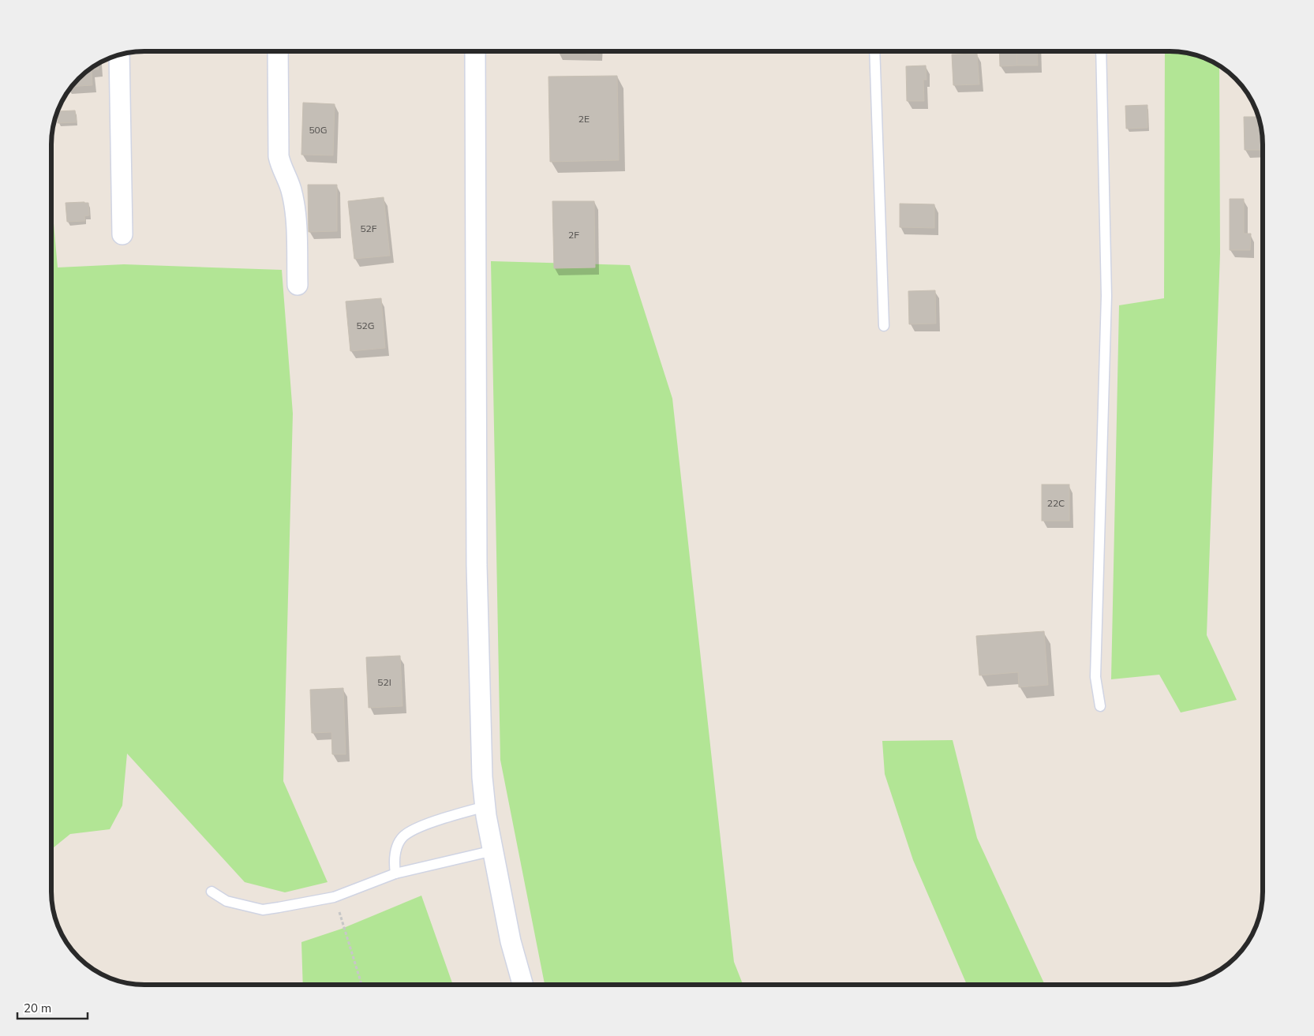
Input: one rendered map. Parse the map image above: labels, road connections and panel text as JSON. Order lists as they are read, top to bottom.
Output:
{
  "house_numbers": [
    "2E",
    "50G",
    "52F",
    "2F",
    "52G",
    "22C",
    "52I"
  ],
  "scale_bar": "20 m"
}
